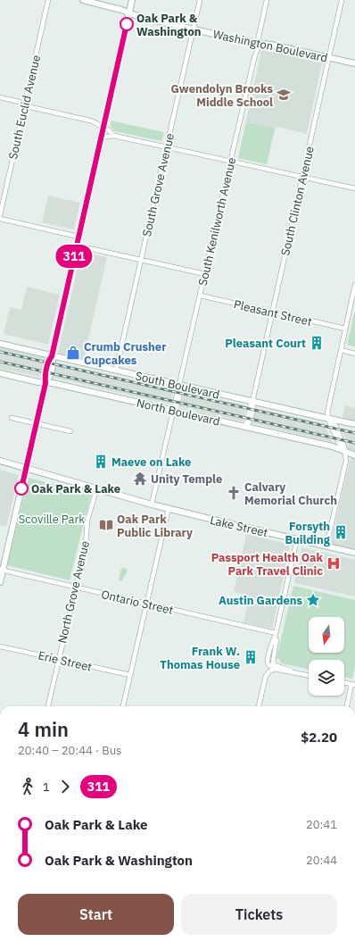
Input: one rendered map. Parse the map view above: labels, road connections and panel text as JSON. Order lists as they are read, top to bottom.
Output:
{
  "streets": {
    "street": [
      "Washington Boulevard",
      "South Euclid Avenue",
      "South Grove Avenue",
      "South Clinton Avenue",
      "South Kenilworth Avenue",
      "Pleasant Street",
      "South Boulevard",
      "North Boulevard",
      "Lake Street",
      "North Grove Avenue",
      "Ontario Street",
      "Erie Street"
    ]
  },
  "crossings": [
    ["Washington Boulevard", "South Grove Avenue"],
    ["Washington Boulevard", "South Clinton Avenue"],
    ["Washington Boulevard", "South Kenilworth Avenue"],
    ["South Grove Avenue", "South Boulevard"],
    ["South Clinton Avenue", "Pleasant Street"],
    ["South Clinton Avenue", "South Boulevard"],
    ["South Clinton Avenue", "North Boulevard"],
    ["South Kenilworth Avenue", "Pleasant Street"],
    ["South Kenilworth Avenue", "South Boulevard"],
    ["South Kenilworth Avenue", "North Boulevard"],
    ["South Kenilworth Avenue", "Lake Street"],
    ["North Grove Avenue", "Ontario Street"],
    ["North Grove Avenue", "Erie Street"]
  ],
  "parks": ["Scoville Park"],
  "places": {
    "other": ["Oak Park & Washington", "Oak Park & Lake"],
    "school or university": ["Gwendolyn Brooks Middle School"],
    "building": [
      "Pleasant Court",
      "Maeve on Lake",
      "Forsyth Building",
      "Frank W. Thomas House"
    ],
    "shop": ["Crumb Crusher Cupcakes"],
    "temple": ["Unity Temple"],
    "church": ["Calvary Memorial Church"],
    "library": ["Oak Park Public Library"],
    "hospital": ["Passport Health Oak Park Travel Clinic"],
    "place": ["Austin Gardens"]
  },
  "lines": ["bus line 311"],
  "north": "bottom",
  "page": {
    "on_map": "311",
    "heading": ["4 min", "20:40 – 20:44 · Bus", "$2.20"],
    "legs": ["1", "311"],
    "list": [
      {
        "name": "Oak Park & Lake",
        "value": "20:41"
      },
      {
        "name": "Oak Park & Washington",
        "value": "20:44"
      }
    ],
    "buttons": ["Start", "Tickets"]
  }
}
